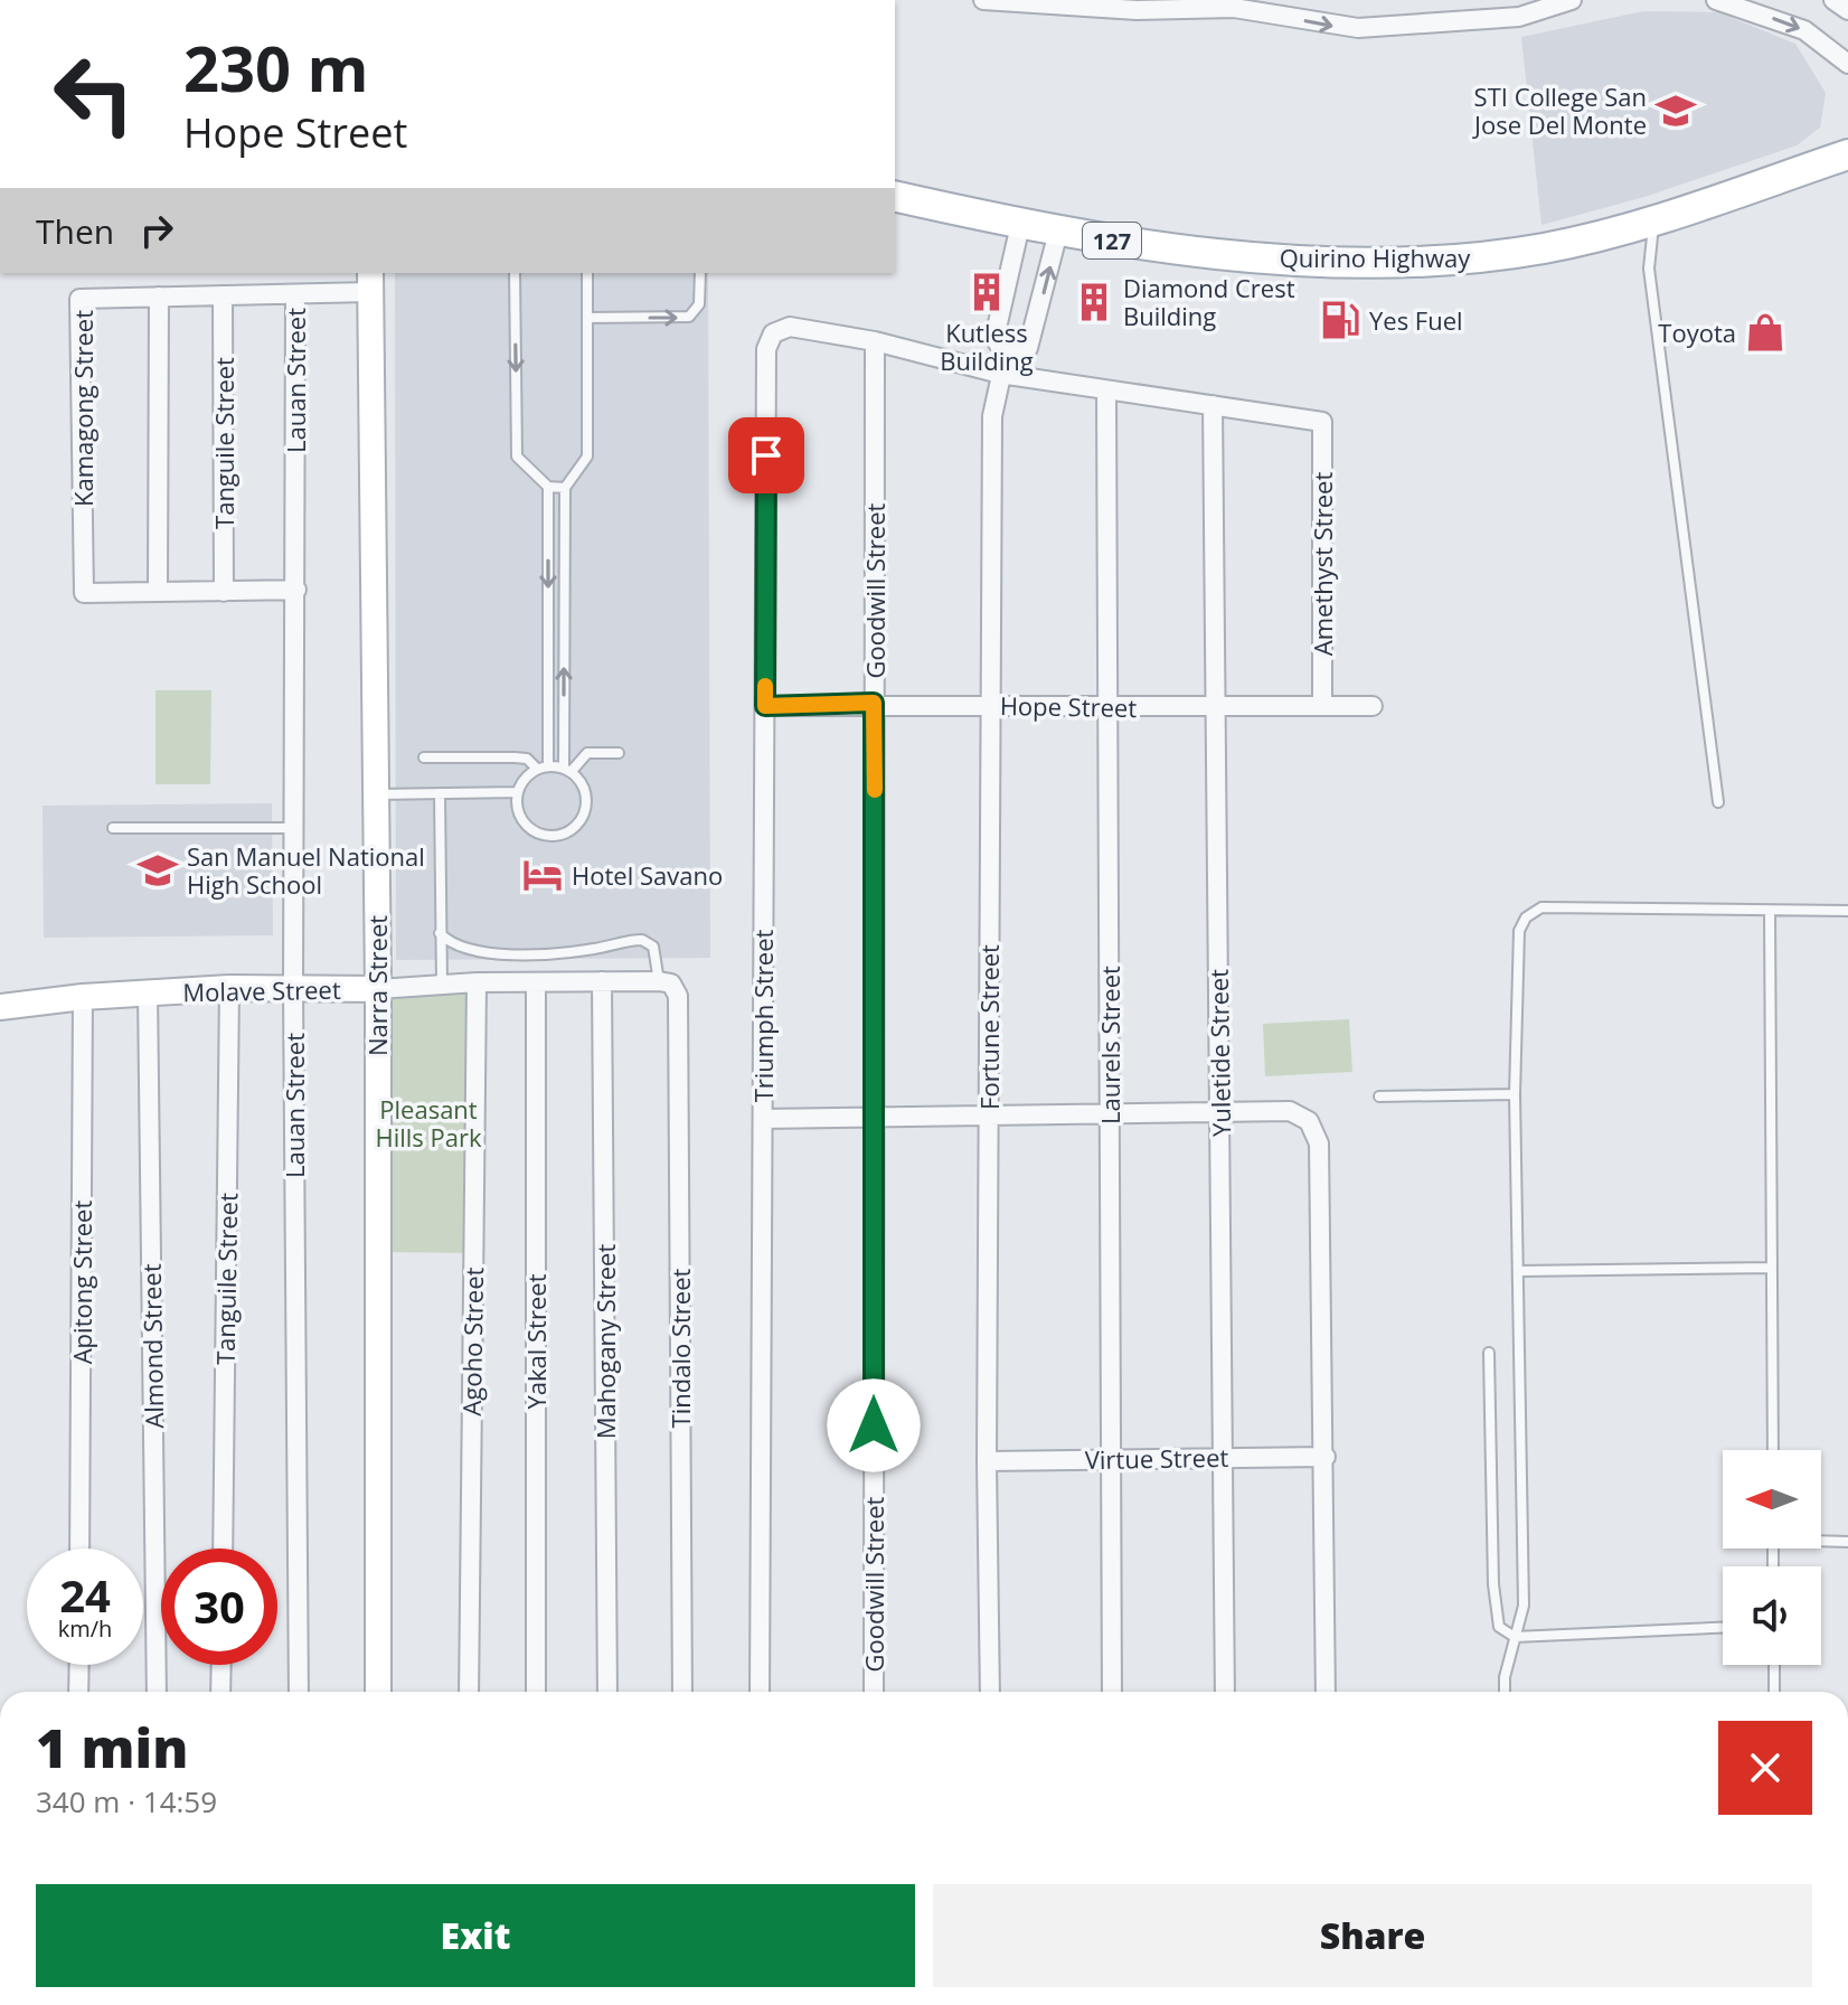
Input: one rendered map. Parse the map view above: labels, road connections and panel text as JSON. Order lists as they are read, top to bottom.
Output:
{
  "streets": {
    "main road": ["127", "Quirino Highway"],
    "street": [
      "Lauan Street",
      "Kamagong Street",
      "Tanguile Street",
      "Amethyst Street",
      "Goodwill Street",
      "Hope Street",
      "Narra Street",
      "Molave Street",
      "Triumph Street",
      "Fortune Street",
      "Laurels Street",
      "Yuletide Street",
      "Apitong Street",
      "Agoho Street",
      "Yakal Street",
      "Mahogany Street",
      "Almond Street",
      "Tindalo Street",
      "Virtue Street"
    ]
  },
  "crossings": [
    ["Quirino Highway", "Fortune Street"],
    ["Lauan Street", "Kamagong Street"],
    ["Lauan Street", "Molave Street"],
    ["Kamagong Street", "Tanguile Street"],
    ["Kamagong Street", "Narra Street"],
    ["Tanguile Street", "Molave Street"],
    ["Amethyst Street", "Hope Street"],
    ["Amethyst Street", "Yuletide Street"],
    ["Goodwill Street", "Hope Street"],
    ["Goodwill Street", "Triumph Street"],
    ["Hope Street", "Triumph Street"],
    ["Hope Street", "Fortune Street"],
    ["Hope Street", "Laurels Street"],
    ["Hope Street", "Yuletide Street"],
    ["Narra Street", "Molave Street"],
    ["Molave Street", "Apitong Street"],
    ["Molave Street", "Agoho Street"],
    ["Molave Street", "Yakal Street"],
    ["Molave Street", "Mahogany Street"],
    ["Molave Street", "Almond Street"],
    ["Molave Street", "Tindalo Street"],
    ["Fortune Street", "Virtue Street"],
    ["Laurels Street", "Virtue Street"],
    ["Yuletide Street", "Virtue Street"]
  ],
  "parks": ["Pleasant Hills Park"],
  "places": {
    "school or university": ["STI College San Jose Del Monte", "San Manuel National High School"],
    "building": ["Kutless Building", "Diamond Crest Building"],
    "fuel station": ["Yes Fuel"],
    "shop": ["Toyota"],
    "hotel": ["Hotel Savano"]
  },
  "north": "left",
  "page": {
    "turn": ["230 m", "Hope Street"],
    "then": "Then",
    "speed": "24 km/h",
    "limit": "30",
    "heading": ["1 min", "340 m · 14:59"],
    "buttons": ["Exit", "Share"]
  }
}
